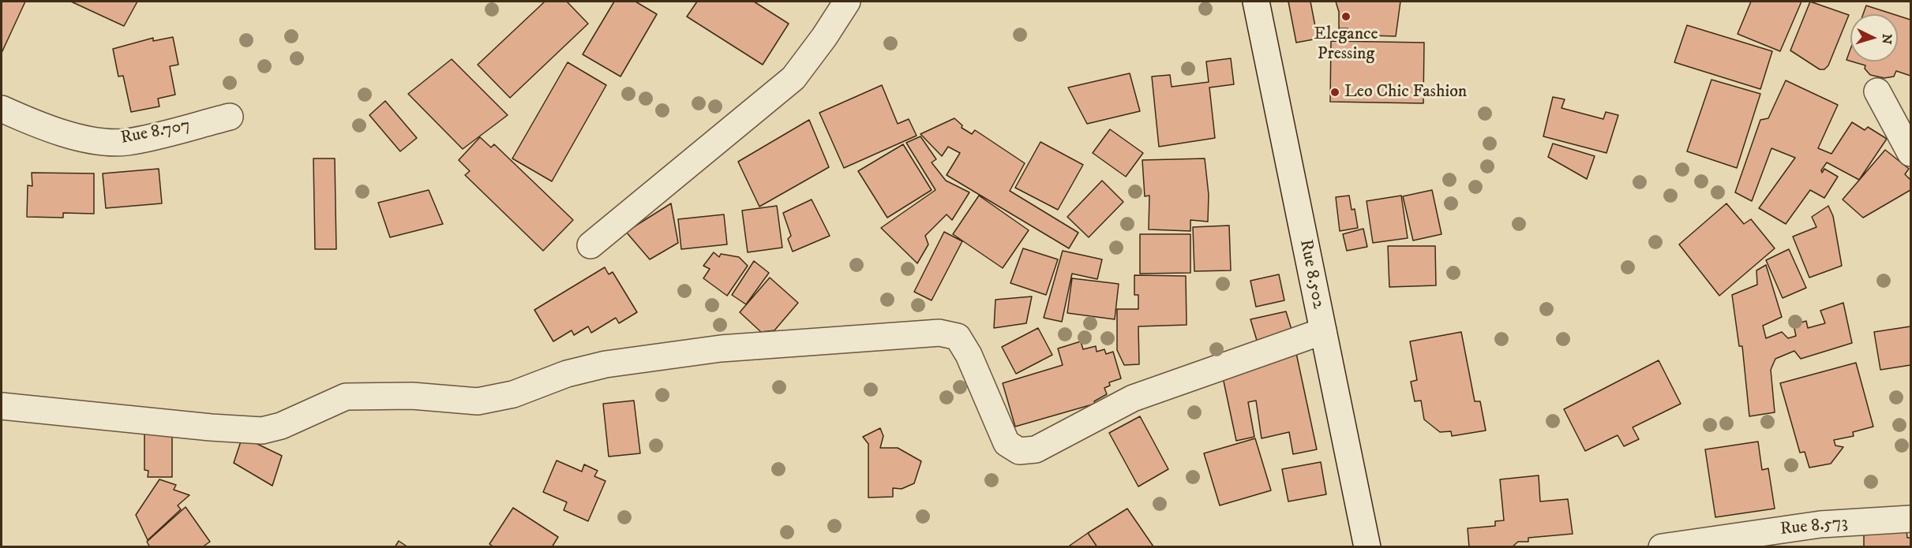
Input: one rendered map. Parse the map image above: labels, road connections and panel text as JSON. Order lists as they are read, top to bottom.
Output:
{
  "streets": {
    "street": ["Rue 8.707", "Rue 8.502", "Rue 8.573"]
  },
  "places": ["Elegance Pressing", "Leo Chic Fashion"],
  "north": "right"
}
